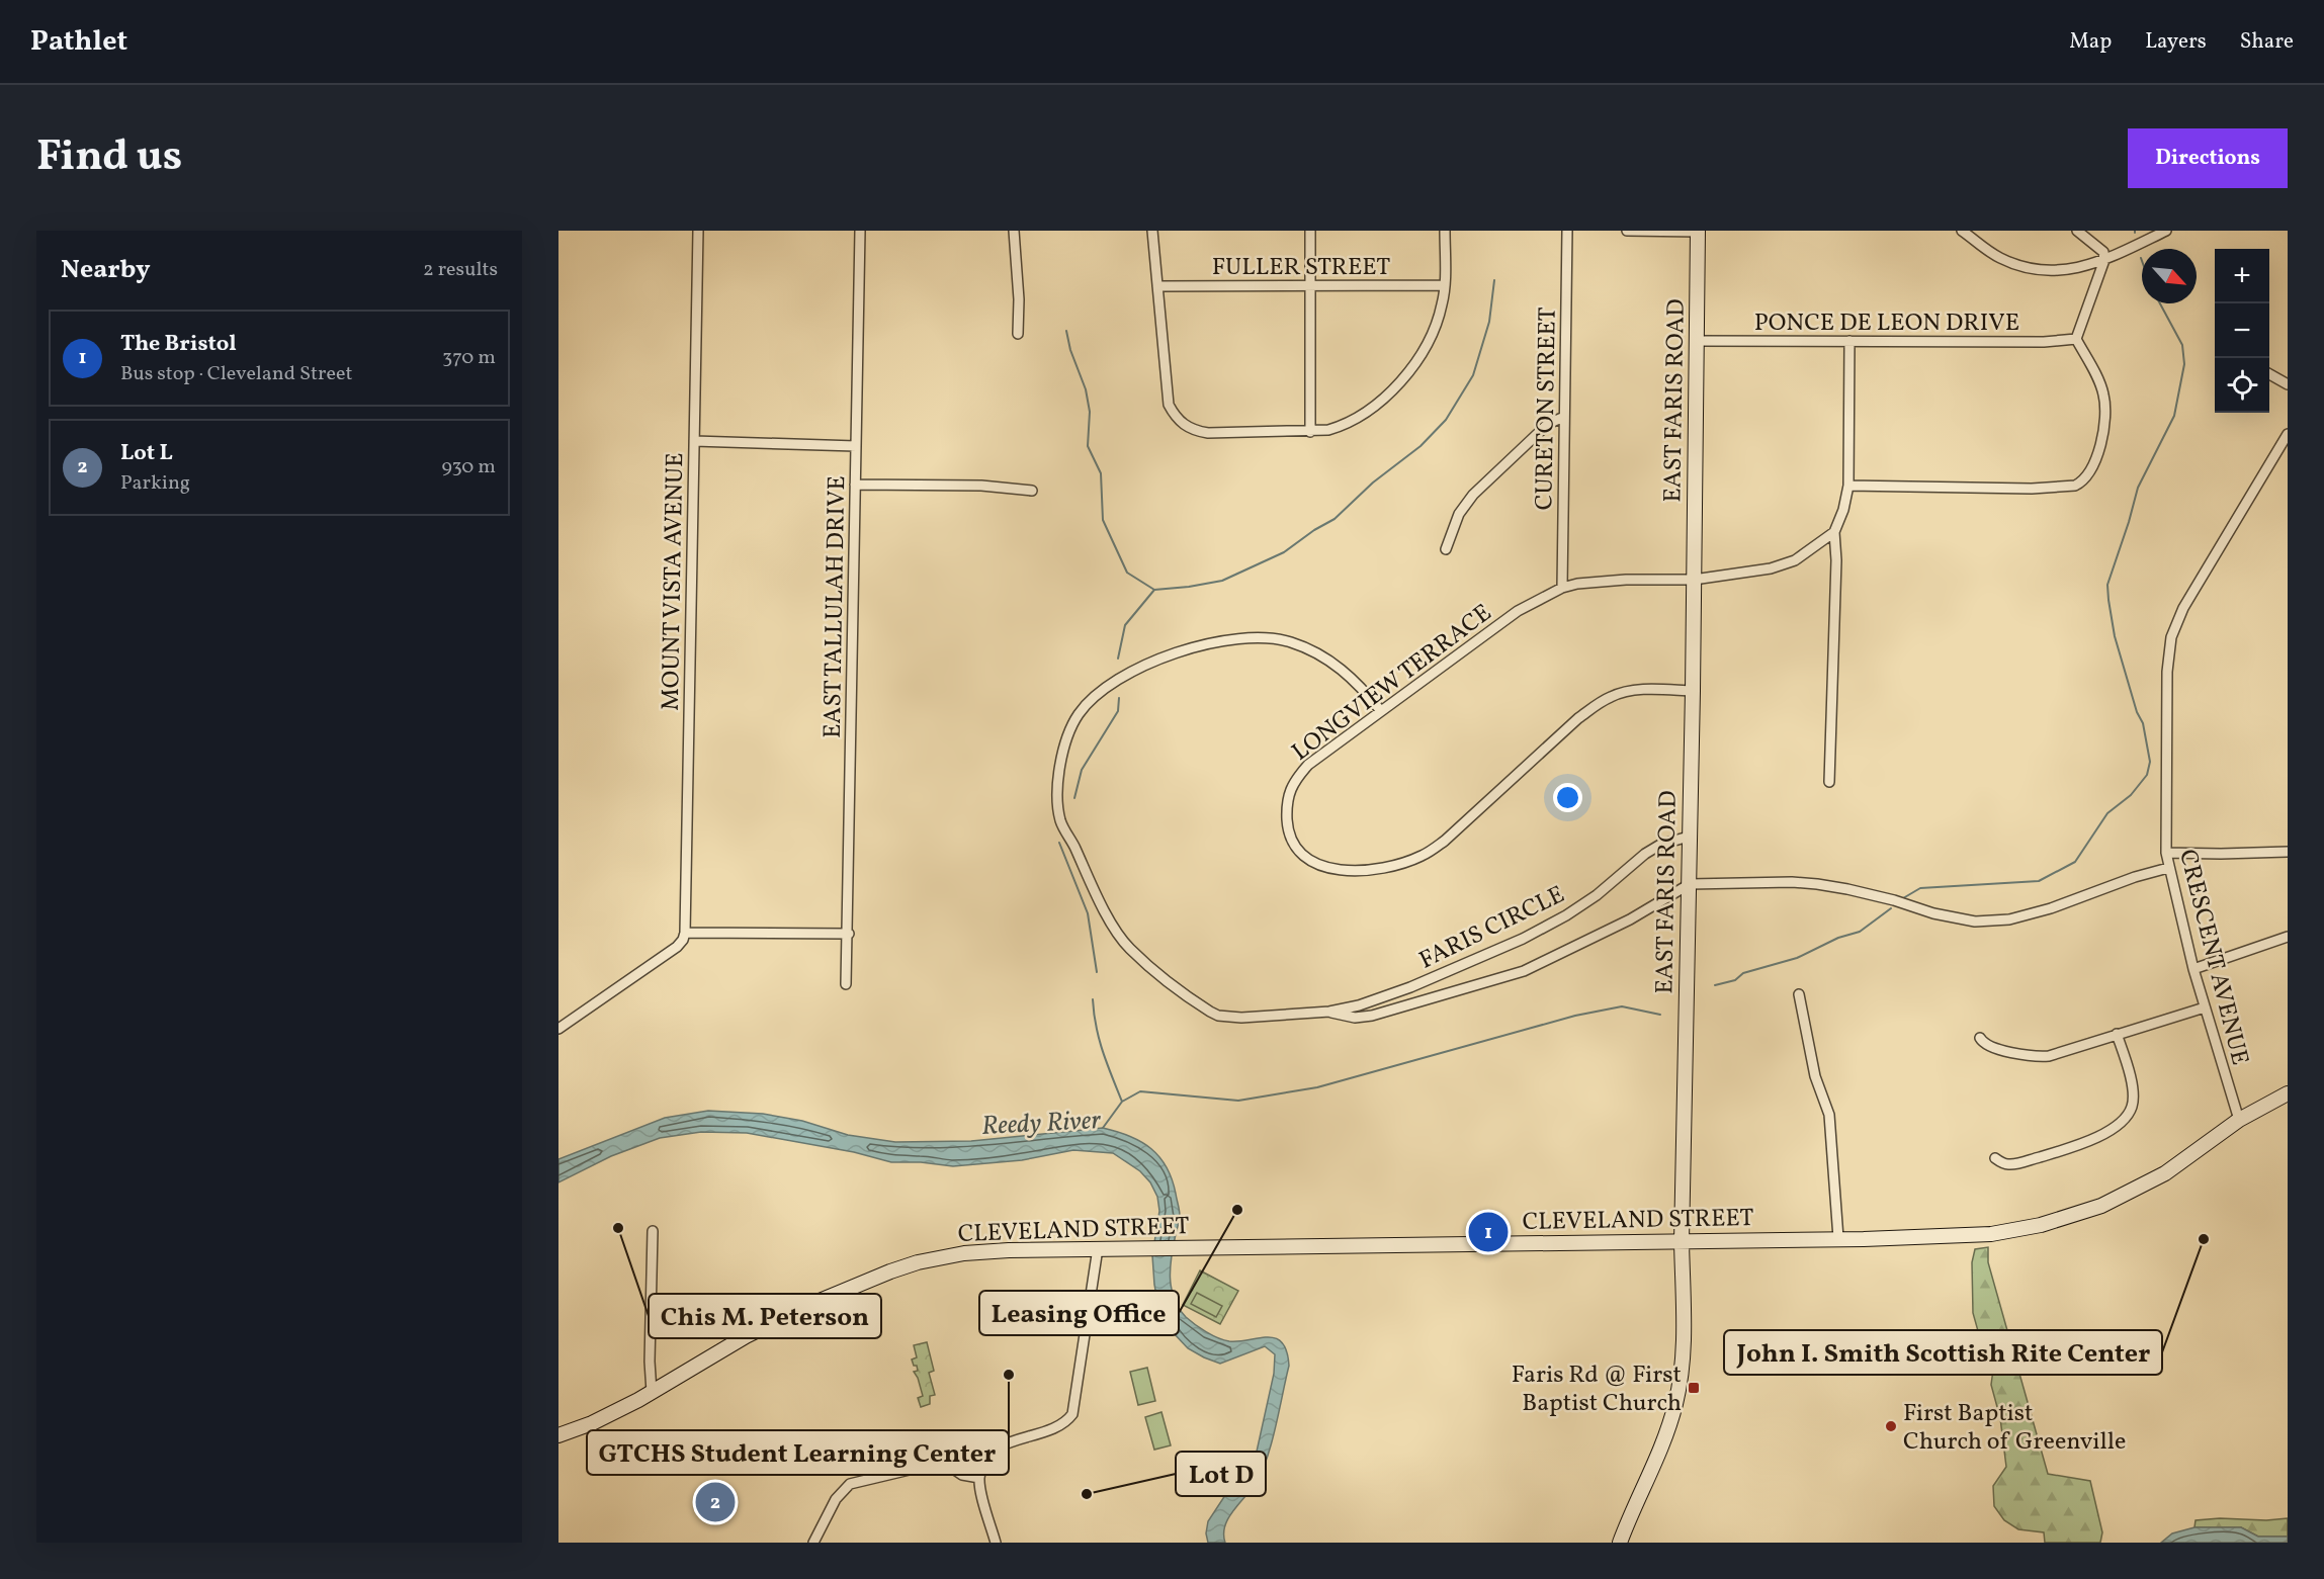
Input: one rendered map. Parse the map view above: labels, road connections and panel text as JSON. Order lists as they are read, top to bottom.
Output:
{
  "streets": {
    "street": [
      "FULLER STREET",
      "PONCE DE LEON DRIVE",
      "EAST FARIS ROAD",
      "CURETON STREET",
      "MOUNT VISTA AVENUE",
      "EAST TALLULAH DRIVE",
      "LONGVIEW TERRACE",
      "FARIS CIRCLE",
      "CRESCENT AVENUE",
      "CLEVELAND STREET"
    ]
  },
  "crossings": [
    ["PONCE DE LEON DRIVE", "EAST FARIS ROAD"],
    ["EAST FARIS ROAD", "LONGVIEW TERRACE"],
    ["EAST FARIS ROAD", "FARIS CIRCLE"],
    ["EAST FARIS ROAD", "CLEVELAND STREET"],
    ["CURETON STREET", "LONGVIEW TERRACE"],
    ["LONGVIEW TERRACE", "FARIS CIRCLE"],
    ["CRESCENT AVENUE", "CLEVELAND STREET"]
  ],
  "water": ["Reedy River"],
  "places": {
    "other": [
      "Leasing Office",
      "Chis M. Peterson",
      "John I. Smith Scottish Rite Center",
      "GTCHS Student Learning Center",
      "First Baptist Church of Greenville",
      "Lot D"
    ],
    "transit": ["Faris Rd @ First Baptist Church"]
  },
  "north": "bottom right",
  "page": {
    "header": "Pathlet",
    "nav": ["Map", "Layers", "Share"],
    "title": "Find us",
    "buttons": "Directions",
    "heading": ["Nearby", "2 results"],
    "map_buttons": ["+", "−"],
    "list": [
      {
        "mark": "1",
        "name": "The Bristol",
        "note": "Bus stop · Cleveland Street",
        "value": "370 m"
      },
      {
        "mark": "2",
        "name": "Lot L",
        "note": "Parking",
        "value": "930 m"
      }
    ],
    "pins": ["1", "2"]
  }
}
